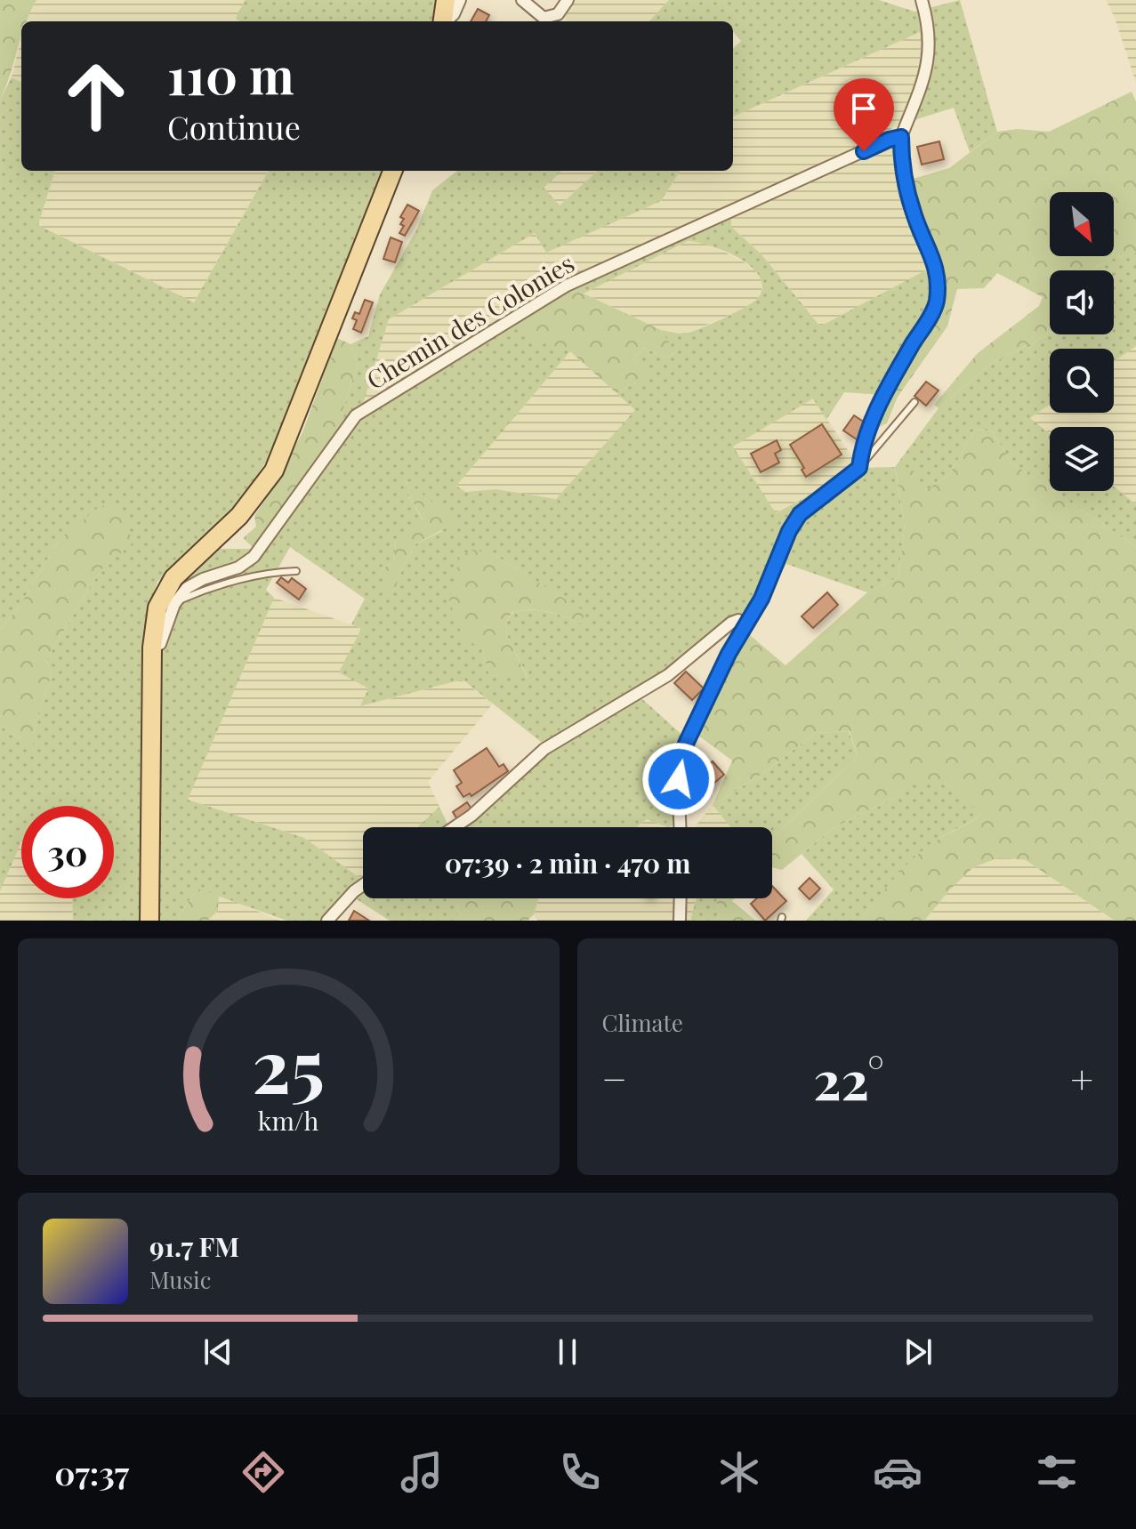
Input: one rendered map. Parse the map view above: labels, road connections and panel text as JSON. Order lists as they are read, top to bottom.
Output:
{
  "streets": {
    "street": ["Chemin des Colonies"]
  },
  "north": "bottom right",
  "page": {
    "turn": ["110 m", "Continue"],
    "limit": "30",
    "trip": "07:39 · 2 min · 470 m",
    "tile": "Climate",
    "heat": ["−", "22°", "+"],
    "song": ["91.7 FM", "Music"],
    "tabs": "07:37",
    "gauge": ["25", "km/h"]
  }
}
